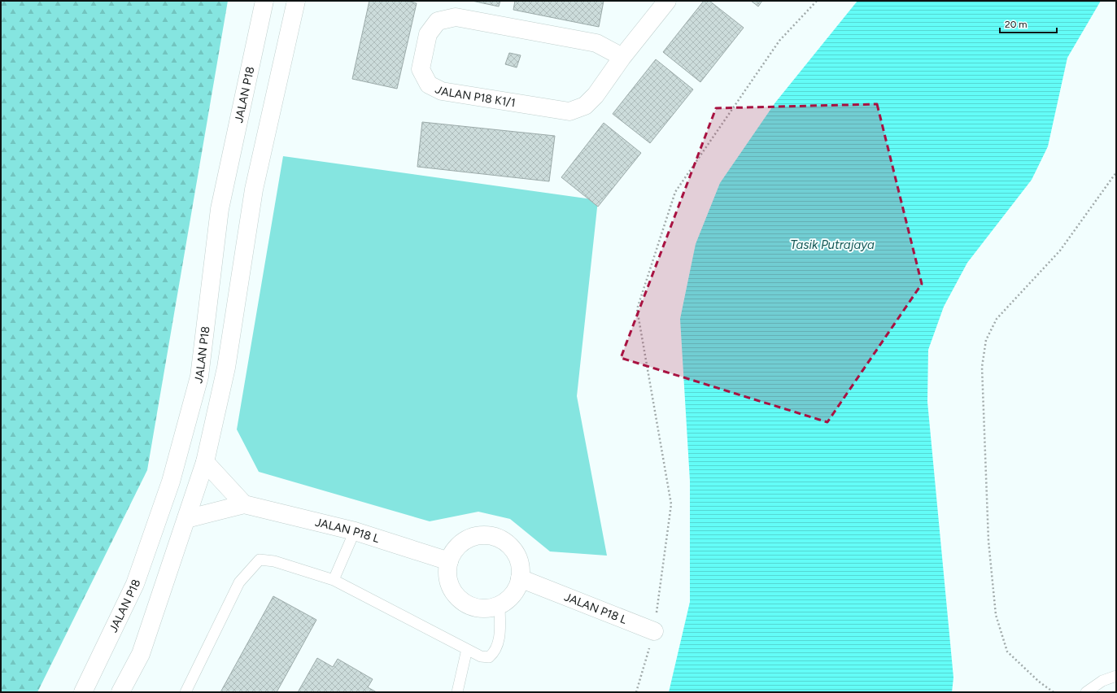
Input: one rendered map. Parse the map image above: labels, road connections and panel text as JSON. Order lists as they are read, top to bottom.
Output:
{
  "streets": {
    "street": ["JALAN P18", "JALAN P18 K1/1", "JALAN P18 L"]
  },
  "water": ["Tasik Putrajaya"],
  "scale_bar": "20 m"
}
